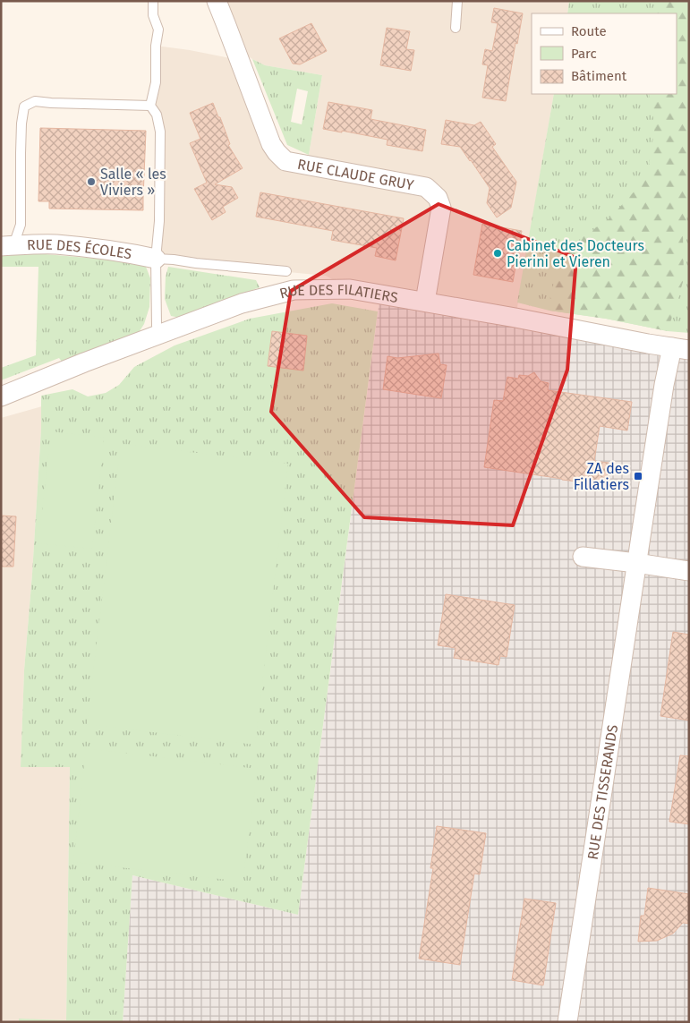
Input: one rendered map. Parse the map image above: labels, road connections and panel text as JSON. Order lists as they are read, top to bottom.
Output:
{
  "streets": {
    "street": [
      "RUE CLAUDE GRUY",
      "RUE DES ÉCOLES",
      "RUE DES FILATIERS",
      "RUE DES TISSERANDS"
    ]
  },
  "crossings": [
    ["RUE CLAUDE GRUY", "RUE DES FILATIERS"],
    ["RUE DES FILATIERS", "RUE DES TISSERANDS"]
  ],
  "places": {
    "other": ["Salle « les Viviers »", "Cabinet des Docteurs Pierini et Vieren"],
    "transit": ["ZA des Fillatiers"]
  },
  "legend": ["Route", "Parc", "Bâtiment"]
}
